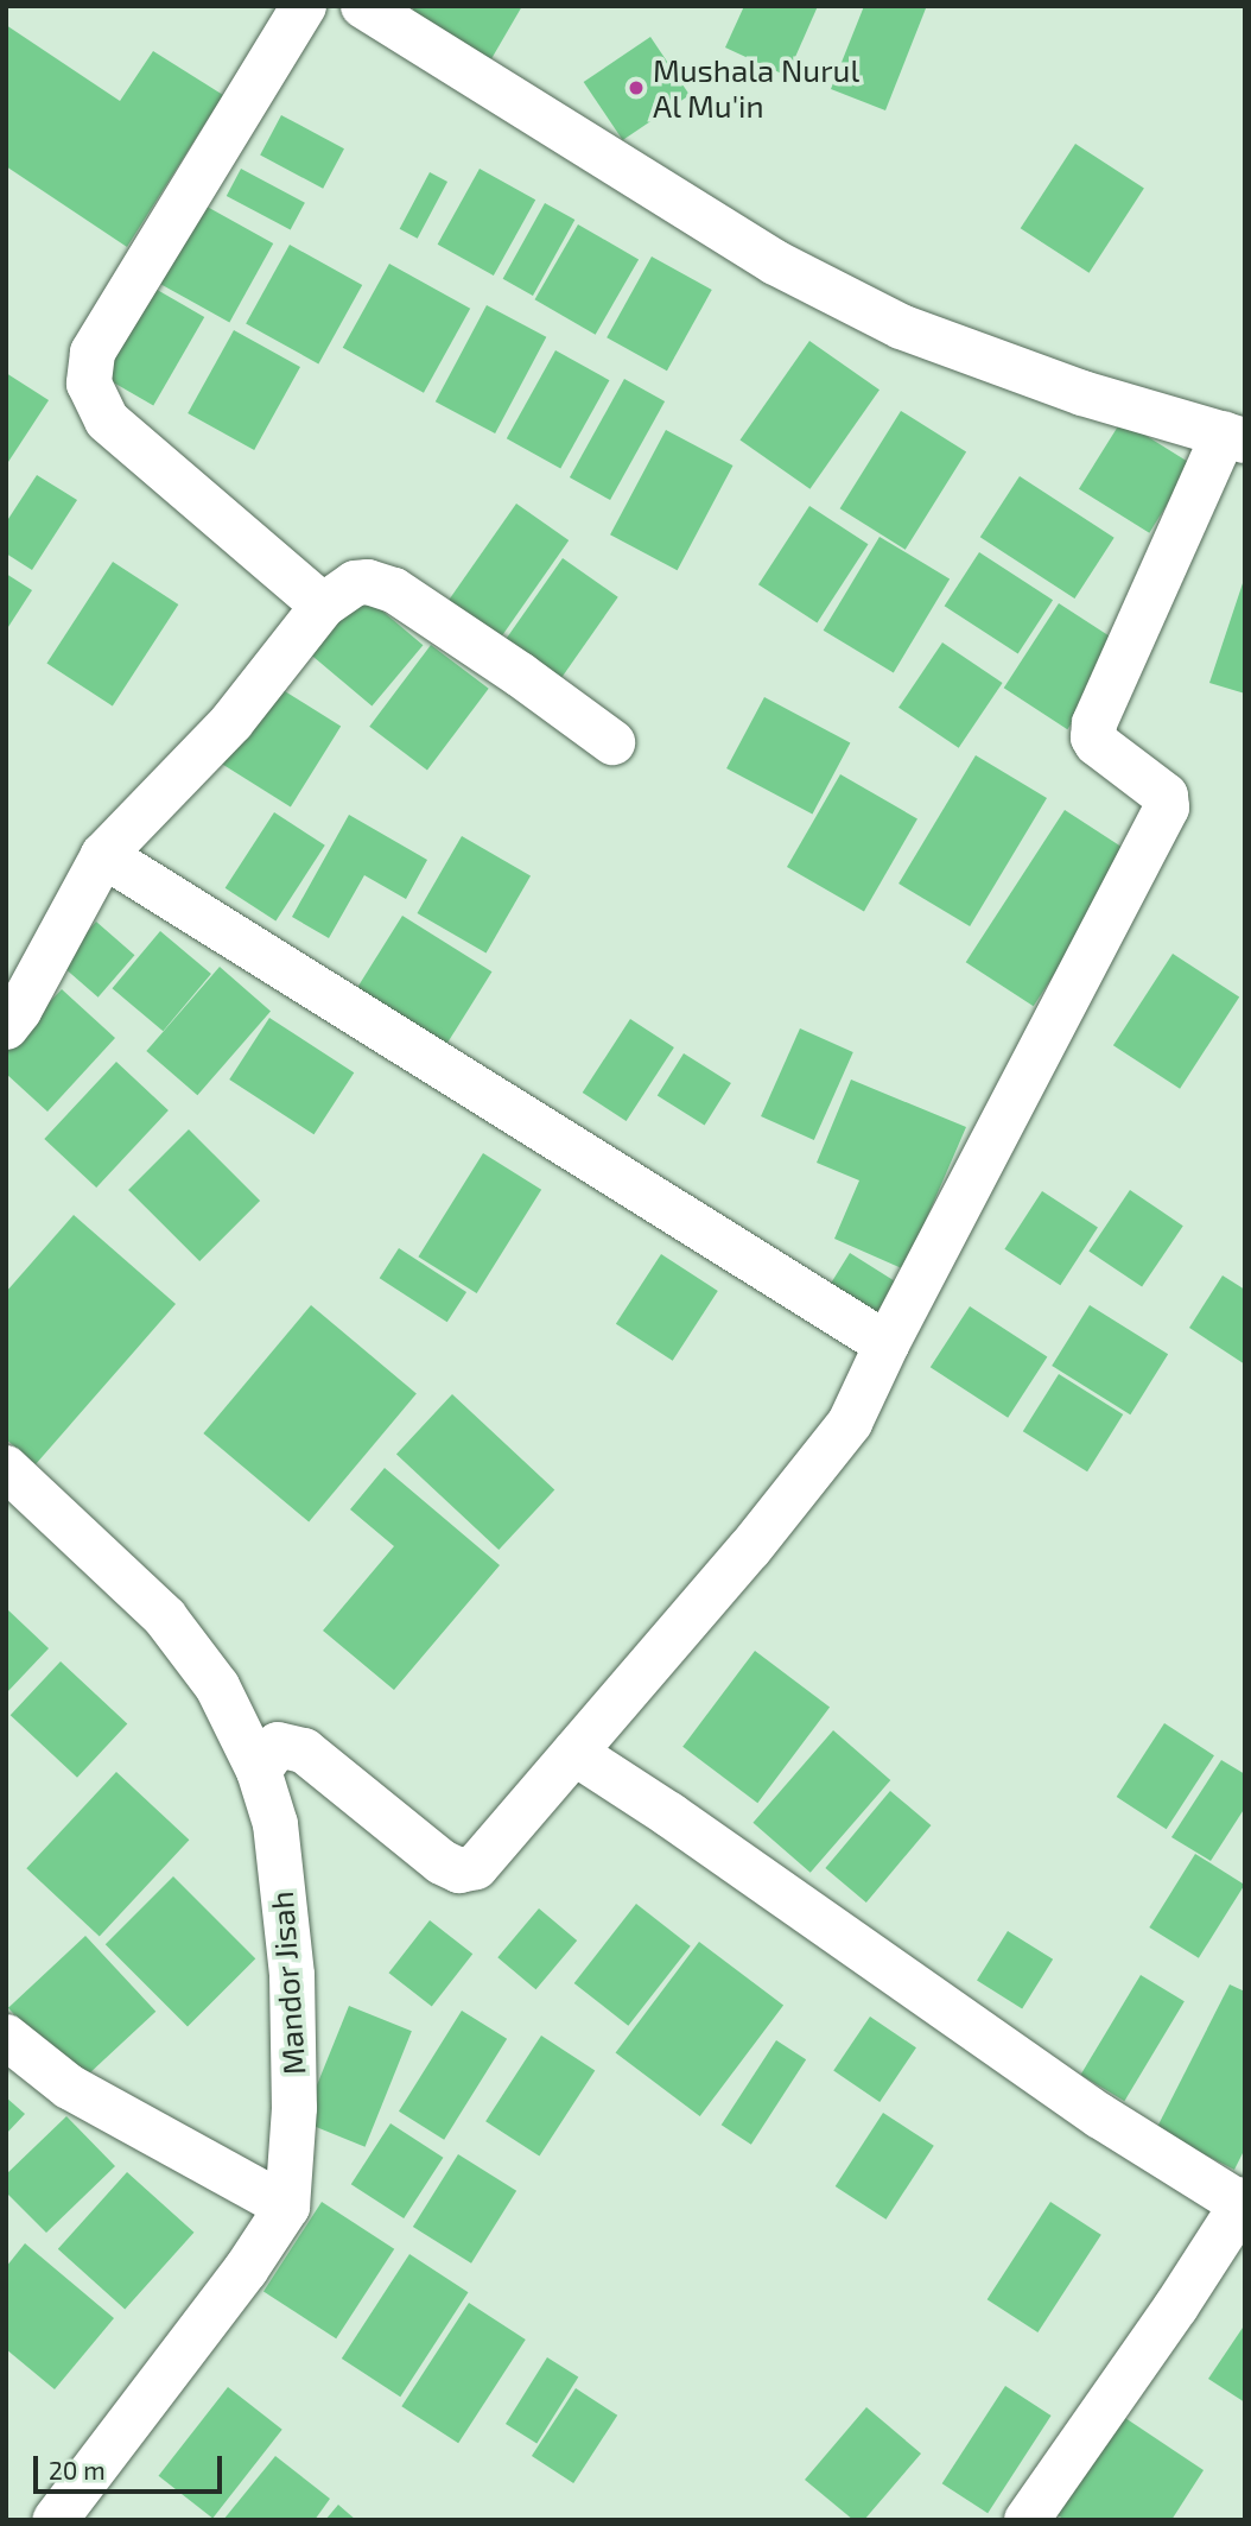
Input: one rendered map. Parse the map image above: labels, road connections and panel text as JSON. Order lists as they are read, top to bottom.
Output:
{
  "streets": {
    "street": ["Mandor Jisah"]
  },
  "places": ["Mushala Nurul Al Mu'in"],
  "scale_bar": "20 m"
}
